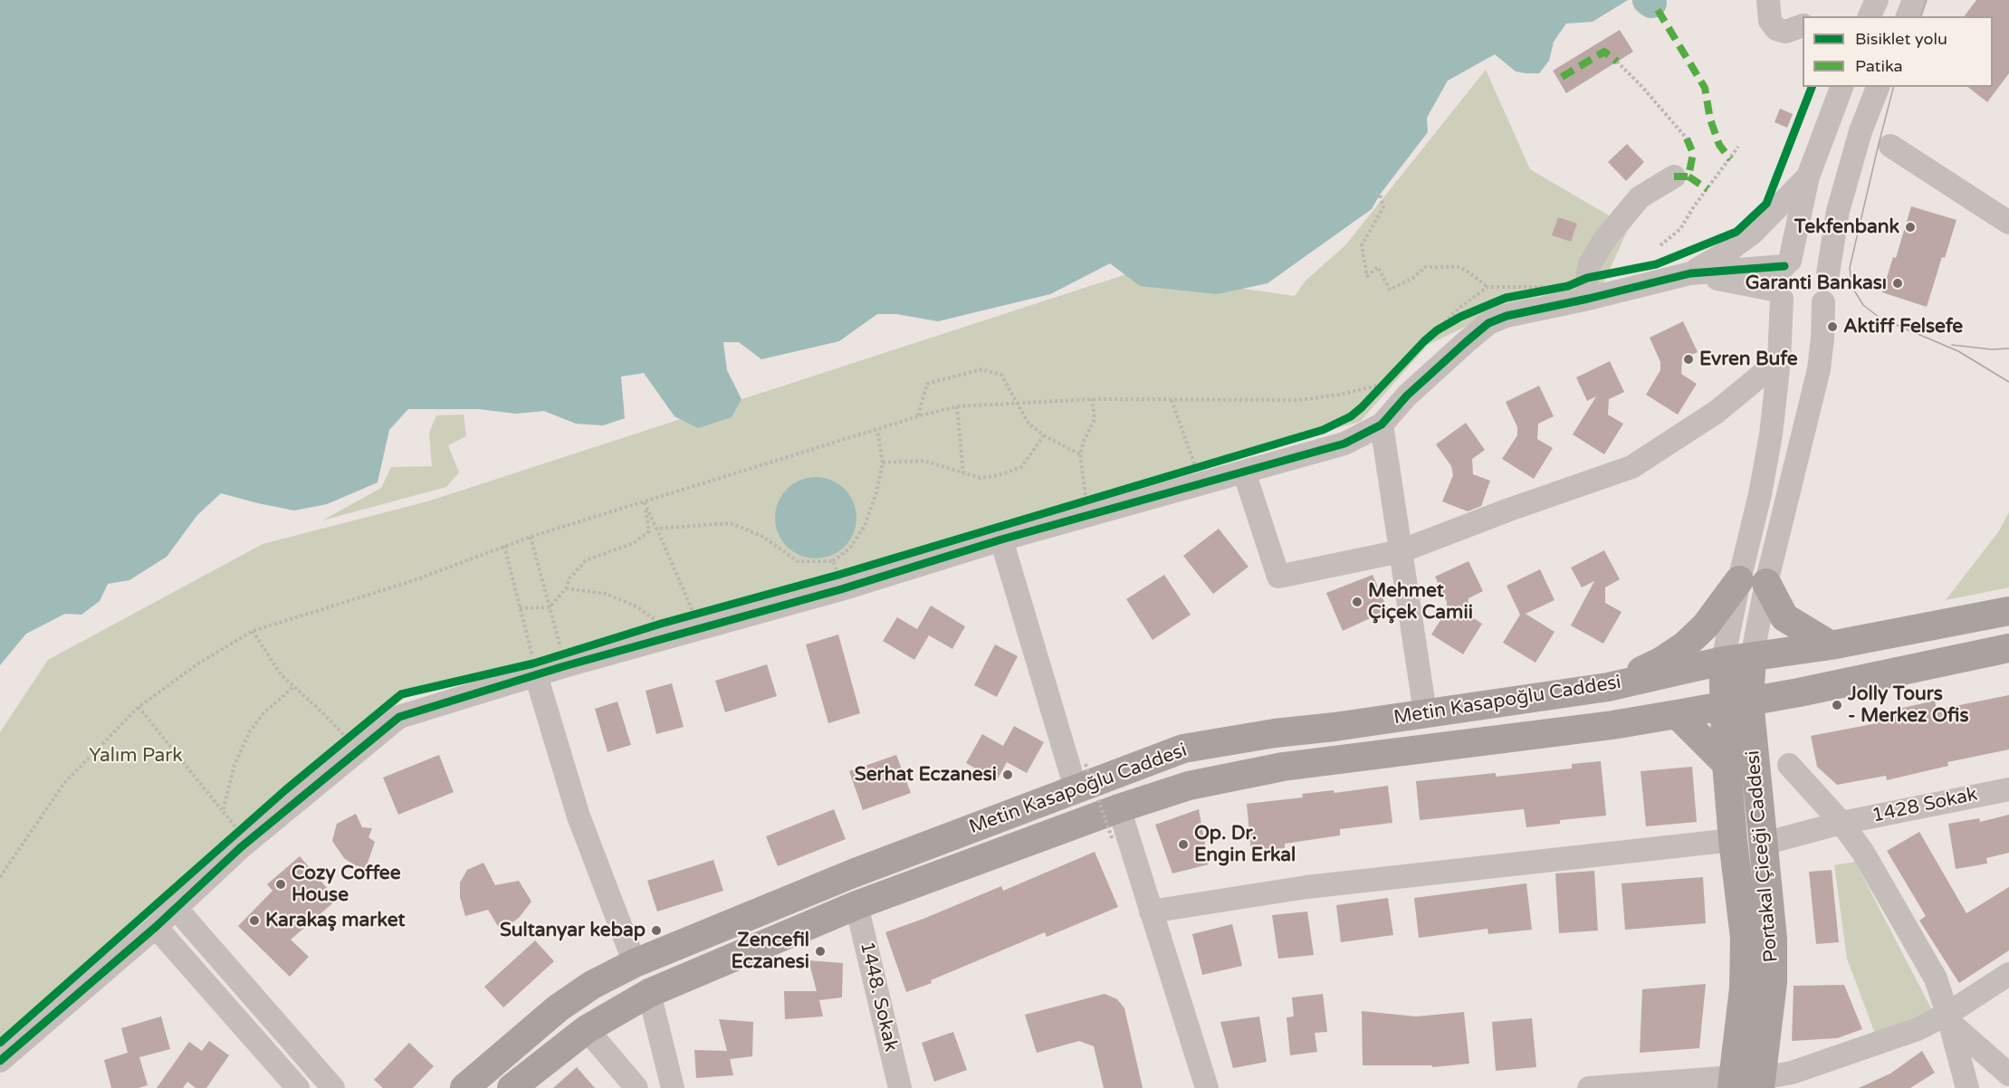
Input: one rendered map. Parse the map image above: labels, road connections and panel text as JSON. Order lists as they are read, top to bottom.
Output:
{
  "streets": {
    "main road": ["Metin Kasapoğlu Caddesi", "Portakal Çiceği Caddesi"],
    "street": ["1428 Sokak", "1448. Sokak"]
  },
  "crossings": [
    ["Metin Kasapoğlu Caddesi", "Portakal Çiceği Caddesi"],
    ["Metin Kasapoğlu Caddesi", "1448. Sokak"],
    ["1428 Sokak", "Portakal Çiceği Caddesi"]
  ],
  "parks": ["Yalım Park"],
  "places": [
    "Tekfenbank",
    "Garanti Bankası",
    "Aktiff Felsefe",
    "Evren Bufe",
    "Mehmet Çiçek Camii",
    "Jolly Tours - Merkez Ofis",
    "Serhat Eczanesi",
    "Op. Dr. Engin Erkal",
    "Cozy Coffee House",
    "Karakaş market",
    "Sultanyar kebap",
    "Zencefil Eczanesi"
  ],
  "legend": ["Bisiklet yolu", "Patika"]
}
